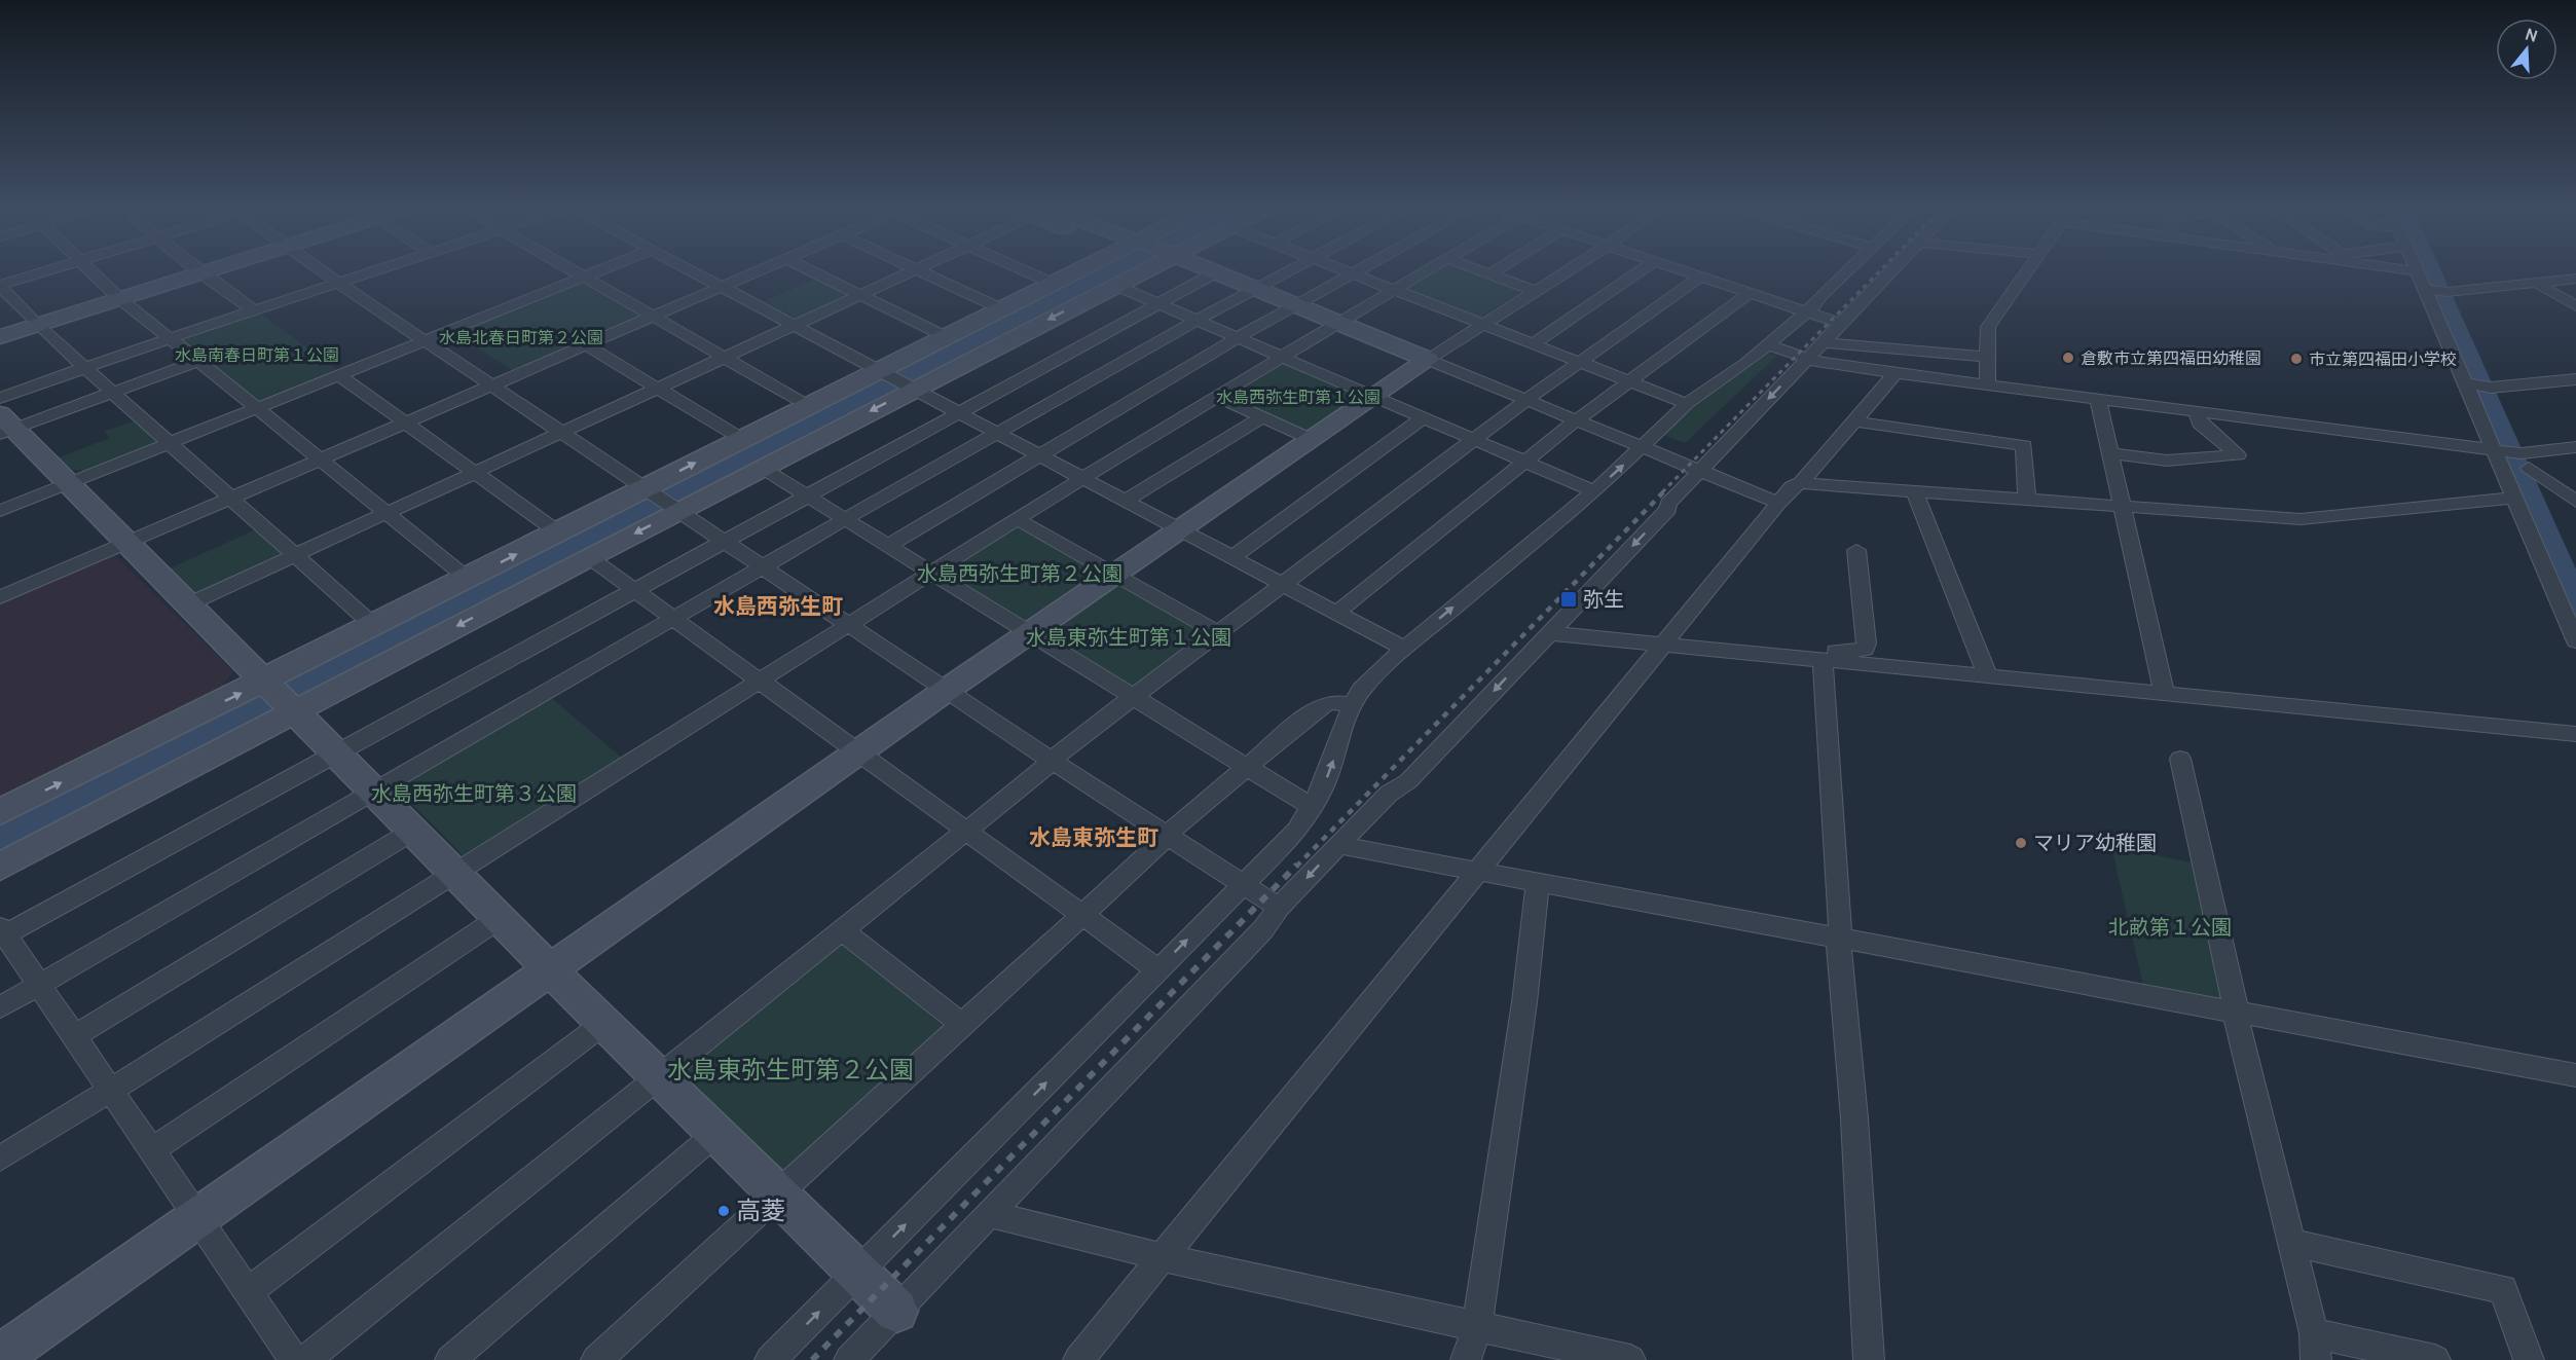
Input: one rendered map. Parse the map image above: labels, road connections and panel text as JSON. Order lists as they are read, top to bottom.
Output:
{
  "districts": ["水島西弥生町", "水島東弥生町"],
  "parks": [
    "水島北春日町第２公園",
    "水島南春日町第１公園",
    "水島西弥生町第１公園",
    "水島西弥生町第２公園",
    "水島東弥生町第１公園",
    "水島西弥生町第３公園",
    "北畝第１公園",
    "水島東弥生町第２公園"
  ],
  "places": {
    "other": [
      "倉敷市立第四福田幼稚園",
      "市立第四福田小学校",
      "マリア幼稚園",
      "高菱"
    ],
    "transit": ["弥生"]
  },
  "north": "top"
}
